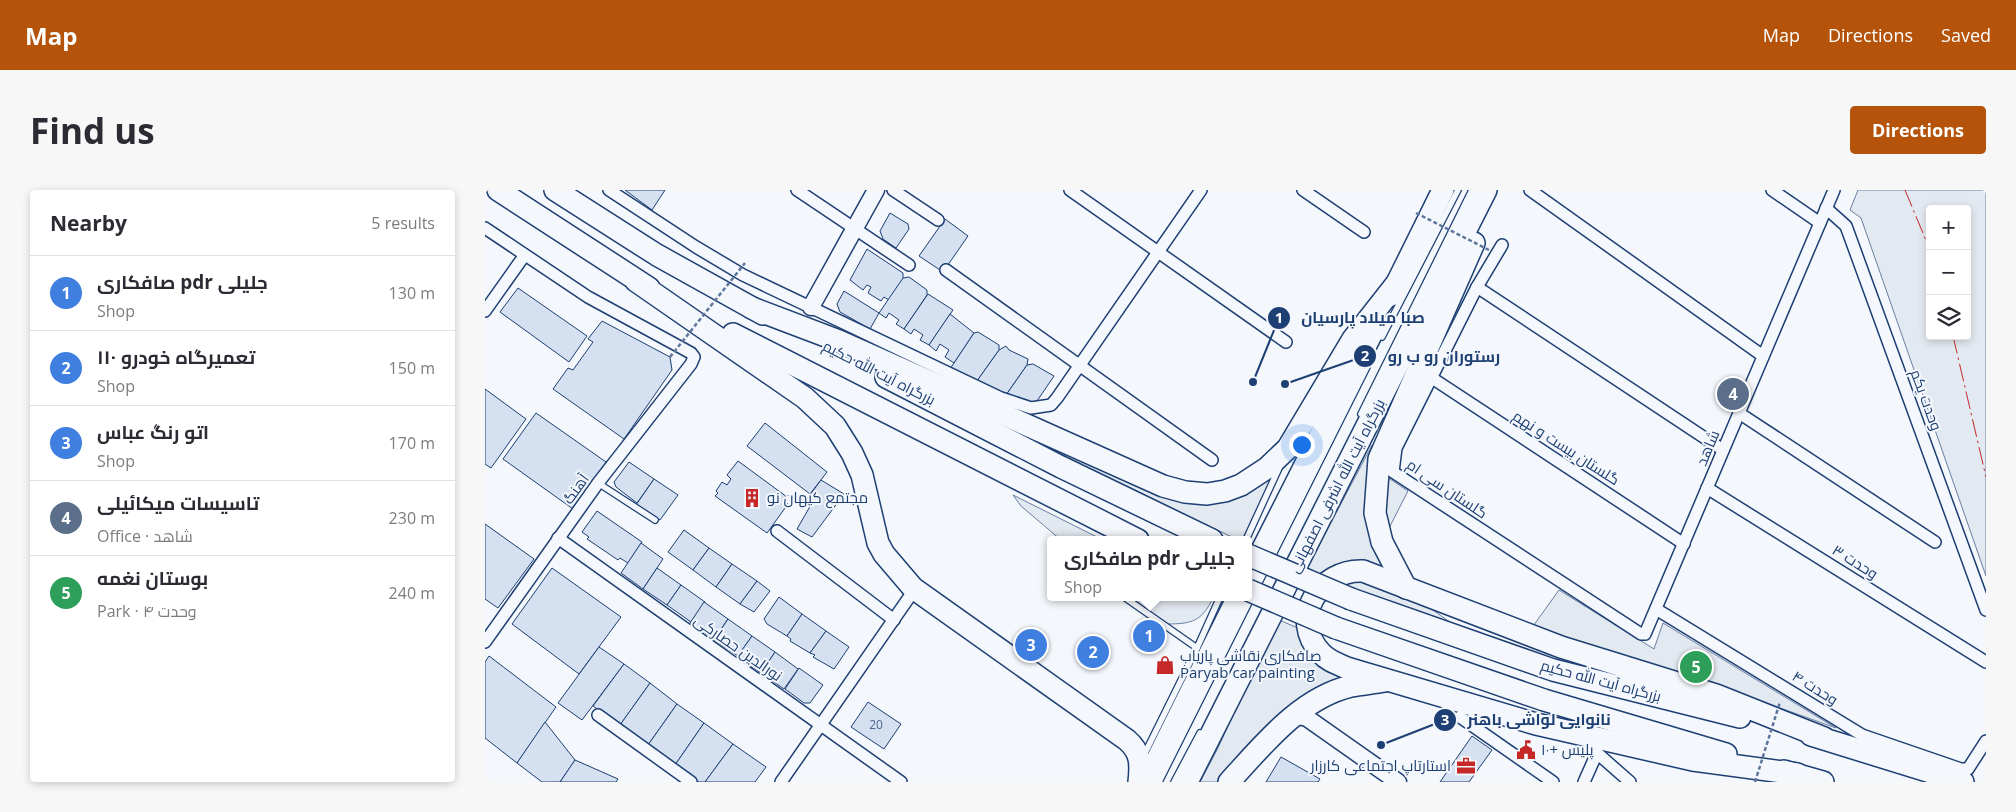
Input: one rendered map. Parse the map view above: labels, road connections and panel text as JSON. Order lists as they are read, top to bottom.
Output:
{
  "streets": {
    "highway": ["بزرگراه آیت الله حکیم", "بزرگراه آیت الله اشرفی اصفهانی"],
    "street": [
      "وحدت یکم",
      "گلستان بیست و نهم",
      "شاهد",
      "آهنگ",
      "گلستان سی ام",
      "وحدت ۳",
      "نورالدین حصارکی",
      "وحدت ۴"
    ]
  },
  "crossings": [
    ["بزرگراه آیت الله حکیم", "وحدت ۴"],
    ["وحدت یکم", "شاهد"],
    ["گلستان بیست و نهم", "شاهد"],
    ["گلستان بیست و نهم", "گلستان سی ام"],
    ["شاهد", "گلستان سی ام"],
    ["شاهد", "وحدت ۳"],
    ["شاهد", "وحدت ۴"],
    ["آهنگ", "نورالدین حصارکی"]
  ],
  "places": {
    "other": ["صبا میلاد پارسیان", "رستوران رو ب رو", "نانوایی لواشی باهنر"],
    "building": ["مجتمع کیهان نو"],
    "shop": ["صافکاری نقاشی پاریاب Paryab car painting"],
    "public building": ["پلیس +۱۰"],
    "office": ["استارتاپ اجتماعی کارزار"]
  },
  "house_numbers": ["20"],
  "page": {
    "header": "Map",
    "nav": ["Map", "Directions", "Saved"],
    "buttons": "Directions",
    "title": "Find us",
    "heading": ["Nearby", "5 results"],
    "map_buttons": ["+", "−"],
    "list": [
      {
        "mark": "1",
        "name": "صافکاری pdr جلیلی",
        "note": "Shop",
        "value": "130 m"
      },
      {
        "mark": "2",
        "name": "تعمیرگاه خودرو ۱۱۰",
        "note": "Shop",
        "value": "150 m"
      },
      {
        "mark": "3",
        "name": "اتو رنگ عباس",
        "note": "Shop",
        "value": "170 m"
      },
      {
        "mark": "4",
        "name": "تاسیسات میکائیلی",
        "note": "Office · شاهد",
        "value": "230 m"
      },
      {
        "mark": "5",
        "name": "بوستان نغمه",
        "note": "Park · وحدت ۴",
        "value": "240 m"
      }
    ],
    "pins": [
      "4",
      "1",
      "3",
      "2",
      "5"
    ],
    "popup": ["صافکاری pdr جلیلی", "Shop"]
  }
}
